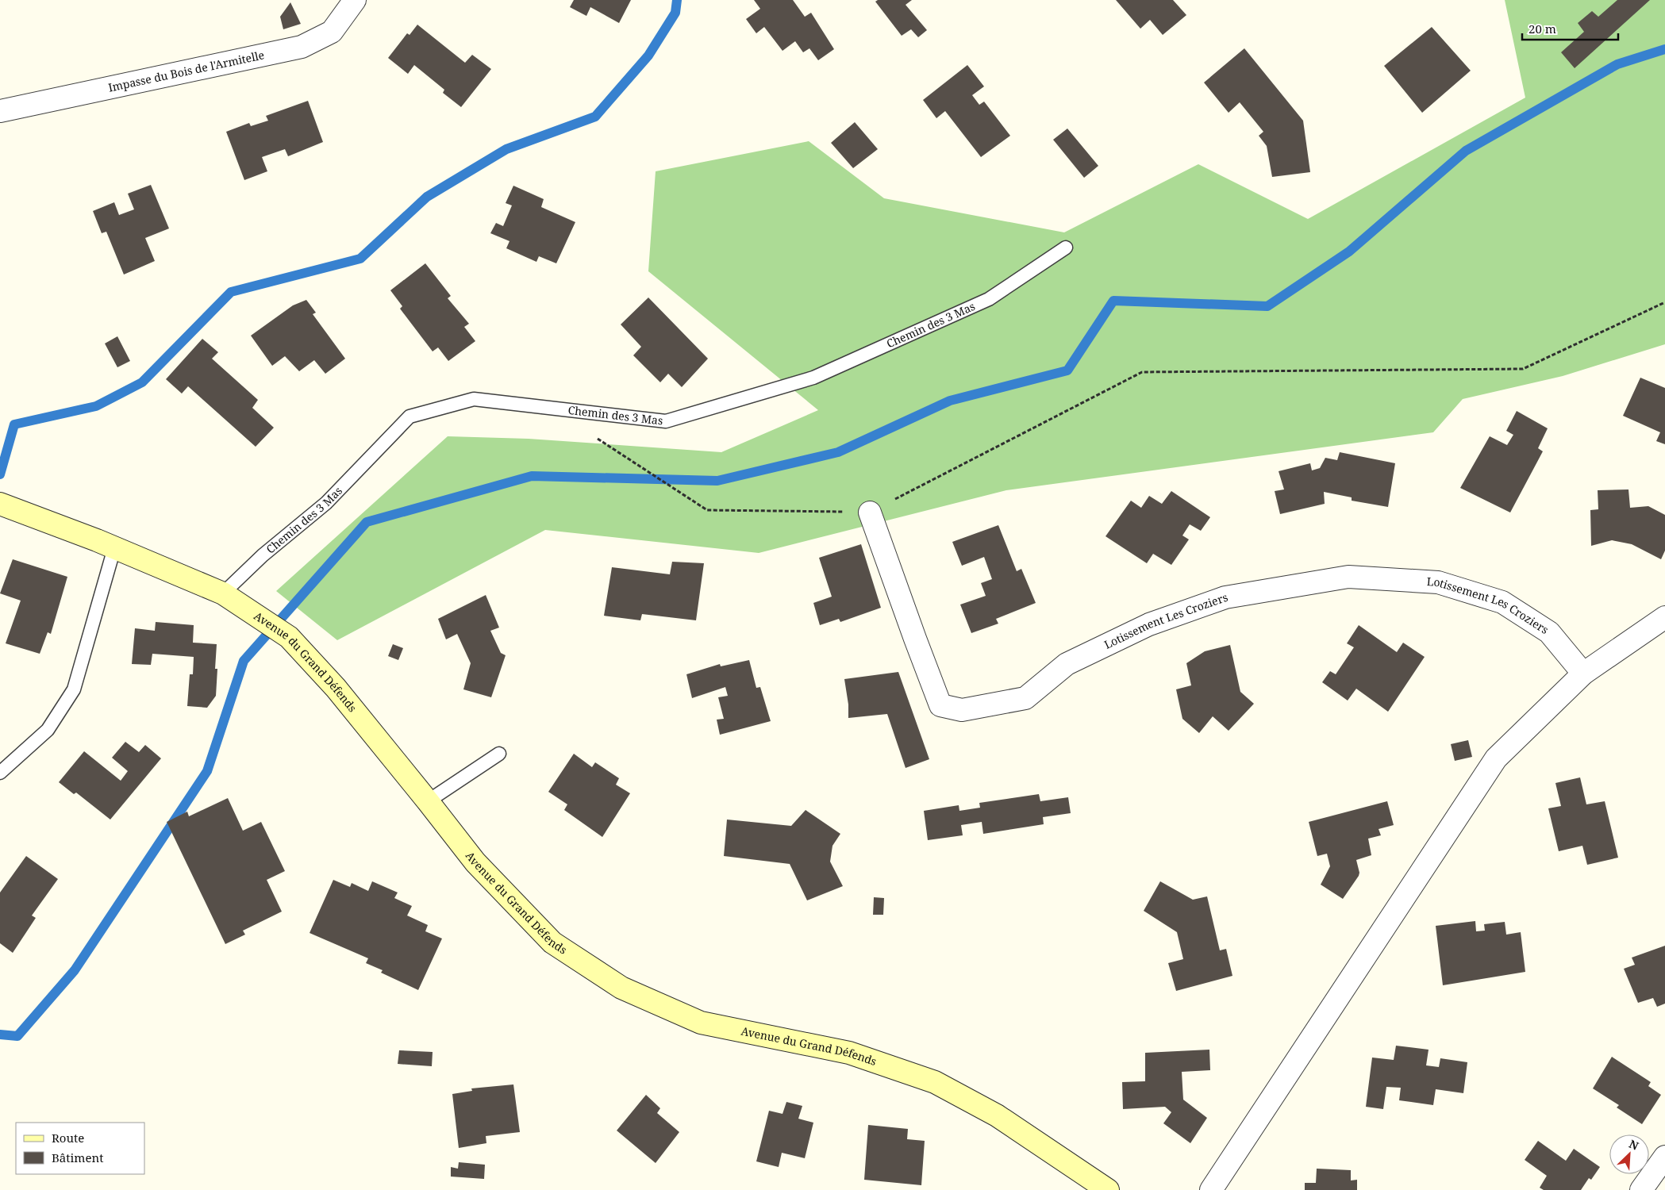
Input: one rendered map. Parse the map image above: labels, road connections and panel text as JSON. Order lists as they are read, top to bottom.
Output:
{
  "streets": {
    "street": ["Impasse du Bois de l'Armitelle", "Lotissement Les Croziers", "Avenue du Grand Défends"],
    "lane": ["Chemin des 3 Mas"]
  },
  "crossings": [
    ["Chemin des 3 Mas", "Avenue du Grand Défends"]
  ],
  "legend": ["Route", "Bâtiment"],
  "scale_bar": "20 m",
  "north": "top right"
}
